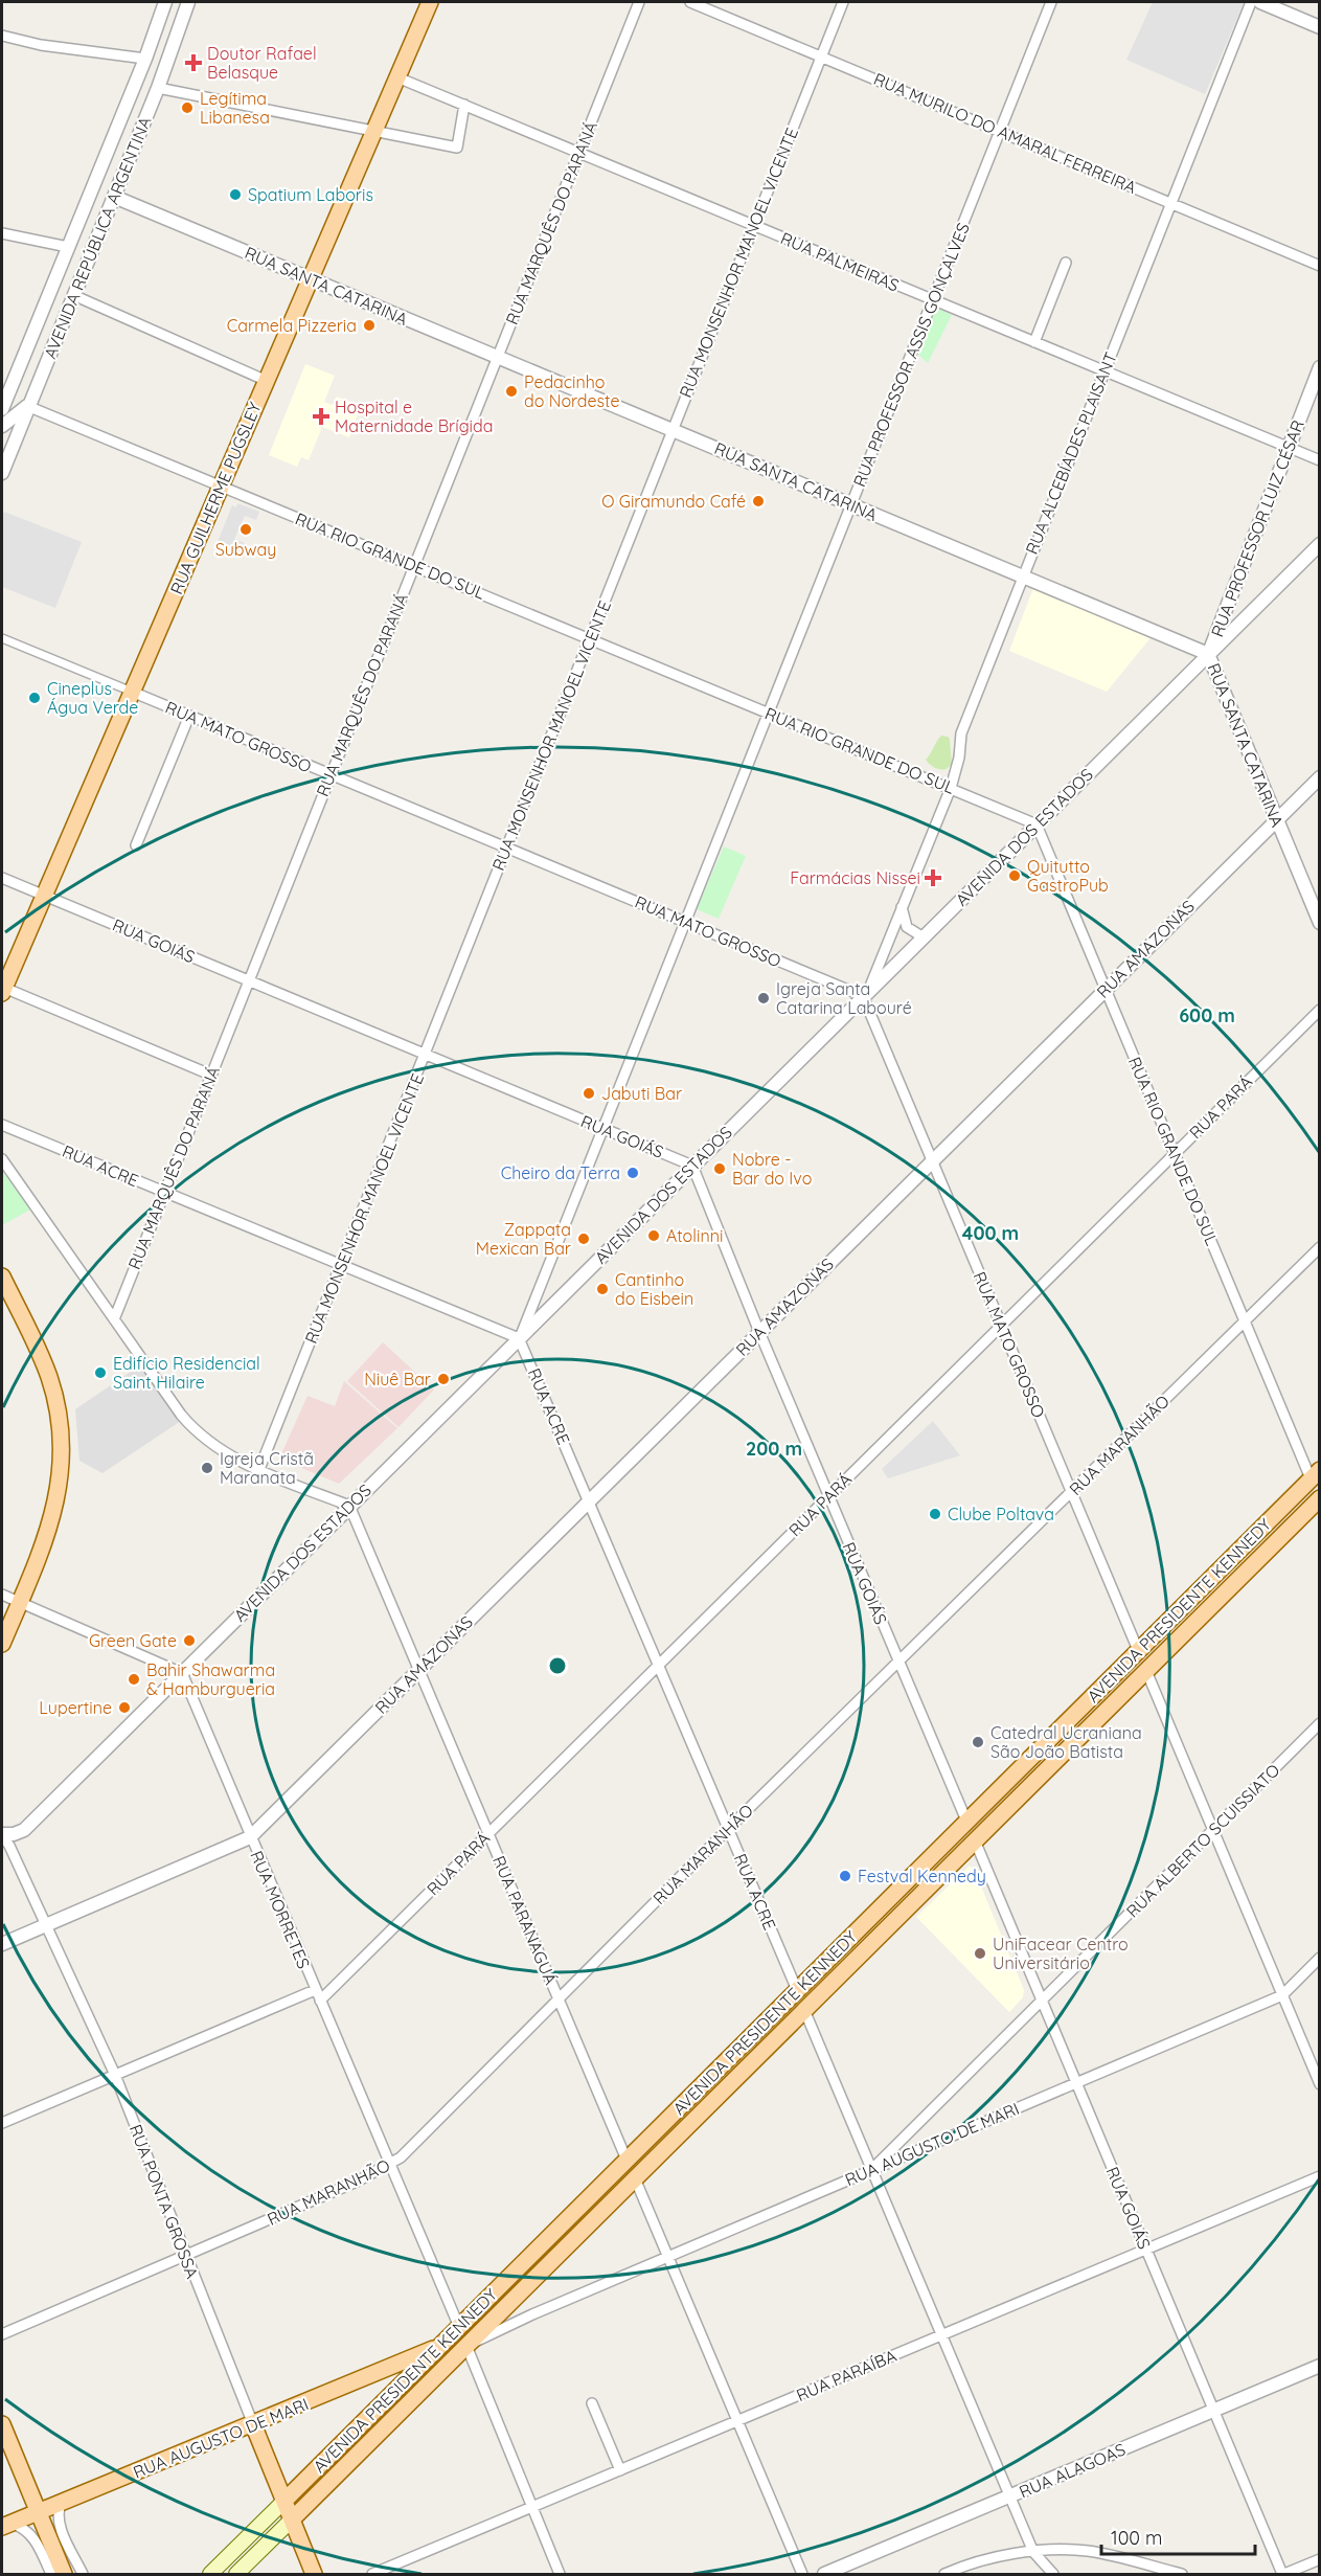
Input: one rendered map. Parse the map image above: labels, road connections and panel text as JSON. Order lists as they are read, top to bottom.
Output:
{
  "streets": {
    "main road": [
      "RUA GUILHERME PUGSLEY",
      "AVENIDA PRESIDENTE KENNEDY",
      "RUA AUGUSTO DE MARI",
      "RUA PONTA GROSSA"
    ],
    "street": [
      "RUA MURILO DO AMARAL FERREIRA",
      "RUA MARQUÊS DO PARANÁ",
      "AVENIDA REPÚBLICA ARGENTINA",
      "RUA PALMEIRAS",
      "RUA MONSENHOR MANOEL VICENTE",
      "RUA SANTA CATARINA",
      "RUA PROFESSOR ASSIS GONÇALVES",
      "RUA ALCEBÍADES PLAISANT",
      "RUA PROFESSOR LUIZ CÉSAR",
      "RUA RIO GRANDE DO SUL",
      "RUA MATO GROSSO",
      "AVENIDA DOS ESTADOS",
      "RUA GOIÁS",
      "RUA AMAZONAS",
      "RUA PARÁ",
      "RUA ACRE",
      "RUA MARANHÃO",
      "RUA ALBERTO SCUISSIATO",
      "RUA MORRETES",
      "RUA PARANAGUÁ",
      "RUA PARAÍBA",
      "RUA ALAGOAS"
    ]
  },
  "crossings": [
    ["RUA MURILO DO AMARAL FERREIRA", "RUA MONSENHOR MANOEL VICENTE"],
    ["RUA MURILO DO AMARAL FERREIRA", "RUA PROFESSOR ASSIS GONÇALVES"],
    ["RUA MURILO DO AMARAL FERREIRA", "RUA ALCEBÍADES PLAISANT"],
    ["RUA MARQUÊS DO PARANÁ", "RUA PALMEIRAS"],
    ["RUA MARQUÊS DO PARANÁ", "RUA SANTA CATARINA"],
    ["RUA MARQUÊS DO PARANÁ", "RUA RIO GRANDE DO SUL"],
    ["RUA MARQUÊS DO PARANÁ", "RUA MATO GROSSO"],
    ["RUA MARQUÊS DO PARANÁ", "RUA GOIÁS"],
    ["RUA MARQUÊS DO PARANÁ", "RUA ACRE"],
    ["AVENIDA REPÚBLICA ARGENTINA", "RUA SANTA CATARINA"],
    ["AVENIDA REPÚBLICA ARGENTINA", "RUA RIO GRANDE DO SUL"],
    ["RUA PALMEIRAS", "RUA MONSENHOR MANOEL VICENTE"],
    ["RUA PALMEIRAS", "RUA PROFESSOR ASSIS GONÇALVES"],
    ["RUA PALMEIRAS", "RUA ALCEBÍADES PLAISANT"],
    ["RUA PALMEIRAS", "RUA GUILHERME PUGSLEY"],
    ["RUA PALMEIRAS", "RUA PROFESSOR LUIZ CÉSAR"],
    ["RUA MONSENHOR MANOEL VICENTE", "RUA SANTA CATARINA"],
    ["RUA MONSENHOR MANOEL VICENTE", "RUA RIO GRANDE DO SUL"],
    ["RUA MONSENHOR MANOEL VICENTE", "RUA MATO GROSSO"],
    ["RUA MONSENHOR MANOEL VICENTE", "RUA GOIÁS"],
    ["RUA MONSENHOR MANOEL VICENTE", "RUA ACRE"],
    ["RUA SANTA CATARINA", "RUA PROFESSOR ASSIS GONÇALVES"],
    ["RUA SANTA CATARINA", "RUA ALCEBÍADES PLAISANT"],
    ["RUA SANTA CATARINA", "RUA GUILHERME PUGSLEY"],
    ["RUA SANTA CATARINA", "RUA PROFESSOR LUIZ CÉSAR"],
    ["RUA SANTA CATARINA", "AVENIDA DOS ESTADOS"],
    ["RUA SANTA CATARINA", "RUA AMAZONAS"],
    ["RUA PROFESSOR ASSIS GONÇALVES", "RUA RIO GRANDE DO SUL"],
    ["RUA PROFESSOR ASSIS GONÇALVES", "RUA MATO GROSSO"],
    ["RUA PROFESSOR ASSIS GONÇALVES", "AVENIDA DOS ESTADOS"],
    ["RUA PROFESSOR ASSIS GONÇALVES", "RUA GOIÁS"],
    ["RUA PROFESSOR ASSIS GONÇALVES", "RUA ACRE"],
    ["RUA ALCEBÍADES PLAISANT", "RUA RIO GRANDE DO SUL"],
    ["RUA ALCEBÍADES PLAISANT", "RUA MATO GROSSO"],
    ["RUA ALCEBÍADES PLAISANT", "AVENIDA DOS ESTADOS"],
    ["RUA GUILHERME PUGSLEY", "RUA RIO GRANDE DO SUL"],
    ["RUA GUILHERME PUGSLEY", "RUA MATO GROSSO"],
    ["RUA GUILHERME PUGSLEY", "RUA GOIÁS"],
    ["RUA PROFESSOR LUIZ CÉSAR", "AVENIDA DOS ESTADOS"],
    ["RUA RIO GRANDE DO SUL", "AVENIDA DOS ESTADOS"],
    ["RUA RIO GRANDE DO SUL", "RUA AMAZONAS"],
    ["RUA RIO GRANDE DO SUL", "RUA PARÁ"],
    ["RUA RIO GRANDE DO SUL", "RUA MARANHÃO"],
    ["RUA RIO GRANDE DO SUL", "AVENIDA PRESIDENTE KENNEDY"],
    ["RUA MATO GROSSO", "AVENIDA DOS ESTADOS"],
    ["RUA MATO GROSSO", "RUA AMAZONAS"],
    ["RUA MATO GROSSO", "RUA PARÁ"],
    ["RUA MATO GROSSO", "RUA MARANHÃO"],
    ["RUA MATO GROSSO", "AVENIDA PRESIDENTE KENNEDY"],
    ["AVENIDA DOS ESTADOS", "RUA GOIÁS"],
    ["AVENIDA DOS ESTADOS", "RUA ACRE"],
    ["AVENIDA DOS ESTADOS", "RUA MORRETES"],
    ["AVENIDA DOS ESTADOS", "RUA PARANAGUÁ"],
    ["AVENIDA DOS ESTADOS", "RUA PONTA GROSSA"],
    ["RUA GOIÁS", "RUA AMAZONAS"],
    ["RUA GOIÁS", "RUA PARÁ"],
    ["RUA GOIÁS", "RUA MARANHÃO"],
    ["RUA GOIÁS", "AVENIDA PRESIDENTE KENNEDY"],
    ["RUA GOIÁS", "RUA ALBERTO SCUISSIATO"],
    ["RUA GOIÁS", "RUA AUGUSTO DE MARI"],
    ["RUA GOIÁS", "RUA PARAÍBA"],
    ["RUA GOIÁS", "RUA ALAGOAS"],
    ["RUA AMAZONAS", "RUA ACRE"],
    ["RUA AMAZONAS", "RUA MORRETES"],
    ["RUA AMAZONAS", "RUA PARANAGUÁ"],
    ["RUA PARÁ", "RUA ACRE"],
    ["RUA PARÁ", "RUA MORRETES"],
    ["RUA PARÁ", "RUA PARANAGUÁ"],
    ["RUA ACRE", "RUA MARANHÃO"],
    ["RUA ACRE", "AVENIDA PRESIDENTE KENNEDY"],
    ["RUA MARANHÃO", "RUA MORRETES"],
    ["RUA MARANHÃO", "RUA PARANAGUÁ"],
    ["RUA MARANHÃO", "RUA PONTA GROSSA"],
    ["AVENIDA PRESIDENTE KENNEDY", "RUA MORRETES"],
    ["AVENIDA PRESIDENTE KENNEDY", "RUA PARANAGUÁ"],
    ["AVENIDA PRESIDENTE KENNEDY", "RUA AUGUSTO DE MARI"],
    ["AVENIDA PRESIDENTE KENNEDY", "RUA PONTA GROSSA"],
    ["RUA ALBERTO SCUISSIATO", "RUA AUGUSTO DE MARI"],
    ["RUA AUGUSTO DE MARI", "RUA PONTA GROSSA"]
  ],
  "places": {
    "health": ["Doutor Rafael Belasque", "Hospital e Maternidade Brígida", "Farmácias Nissei"],
    "other": [
      "Legítima Libanesa",
      "Spatium Laboris",
      "Carmela Pizzeria",
      "Pedacinho do Nordeste",
      "O Giramundo Café",
      "Subway",
      "Cineplus Água Verde",
      "Quitutto GastroPub",
      "Igreja Santa Catarina Labouré",
      "Jabuti Bar",
      "Nobre - Bar do Ivo",
      "Cheiro da Terra",
      "Atolinni",
      "Zappata Mexican Bar",
      "Cantinho do Eisbein",
      "Edifício Residencial Saint Hilaire",
      "Niuê Bar",
      "Igreja Cristã Maranata",
      "Clube Poltava",
      "Green Gate",
      "Bahir Shawarma & Hamburgueria",
      "Lupertine",
      "Catedral Ucraniana São João Batista",
      "Festval Kennedy",
      "UniFacear Centro Universitário"
    ]
  },
  "scale_bar": "100 m",
  "rings": ["600 m", "400 m", "200 m"]
}
